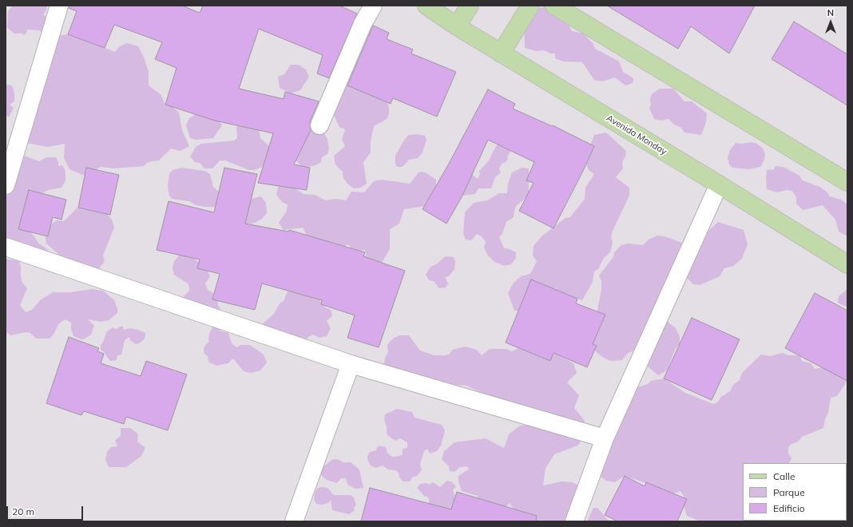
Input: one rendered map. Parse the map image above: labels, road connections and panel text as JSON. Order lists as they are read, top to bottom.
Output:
{
  "streets": {
    "main road": ["Avenida Monday"]
  },
  "legend": ["Calle", "Parque", "Edificio"],
  "scale_bar": "20 m",
  "north": "top"
}
